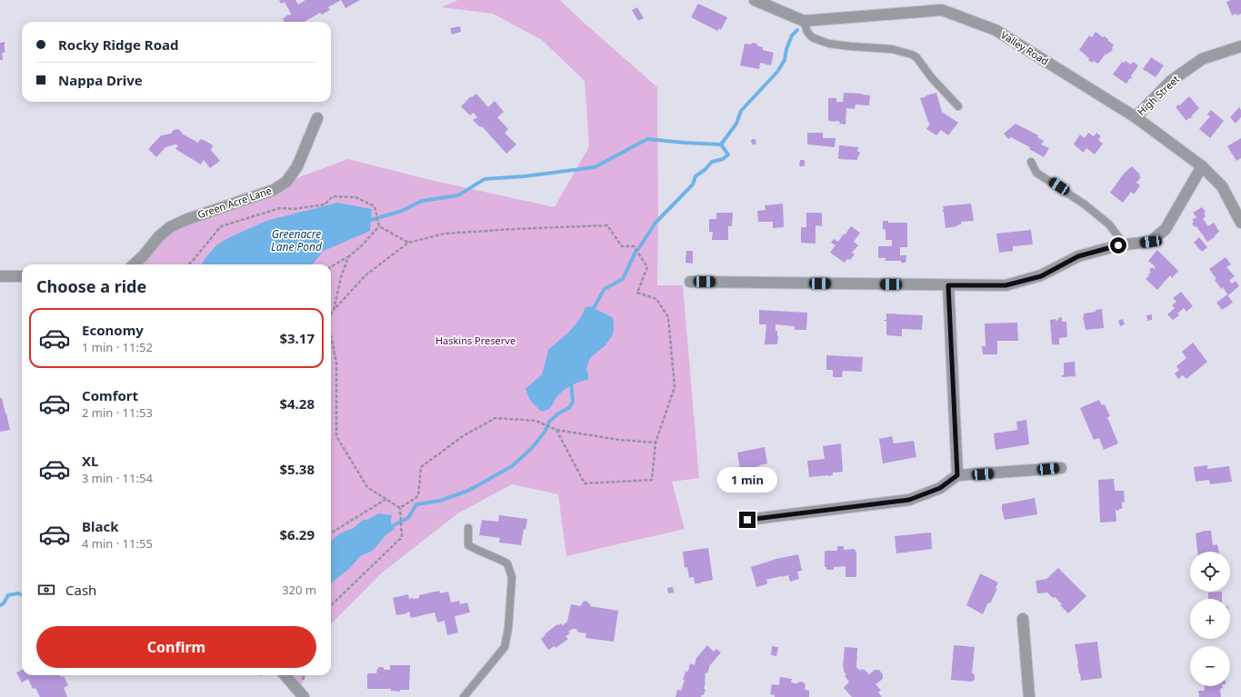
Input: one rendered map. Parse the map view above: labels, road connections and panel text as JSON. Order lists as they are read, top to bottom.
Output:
{
  "streets": {
    "street": ["Valley Road", "High Street", "Green Acre Lane"]
  },
  "crossings": [
    ["Valley Road", "High Street"]
  ],
  "water": ["Greenacre Lane Pond"],
  "parks": ["Haskins Preserve"],
  "page": {
    "banner": ["Rocky Ridge Road", "Nappa Drive"],
    "heading": "Choose a ride",
    "list": [
      {
        "name": "Economy",
        "note": "1 min · 11:52",
        "value": "$3.17"
      },
      {
        "name": "Comfort",
        "note": "2 min · 11:53",
        "value": "$4.28"
      },
      {
        "name": "XL",
        "note": "3 min · 11:54",
        "value": "$5.38"
      },
      {
        "name": "Black",
        "note": "4 min · 11:55",
        "value": "$6.29"
      }
    ],
    "bubble": "1 min",
    "map_buttons": ["+", "−"],
    "pay": ["Cash", "320 m"],
    "buttons": "Confirm"
  }
}
